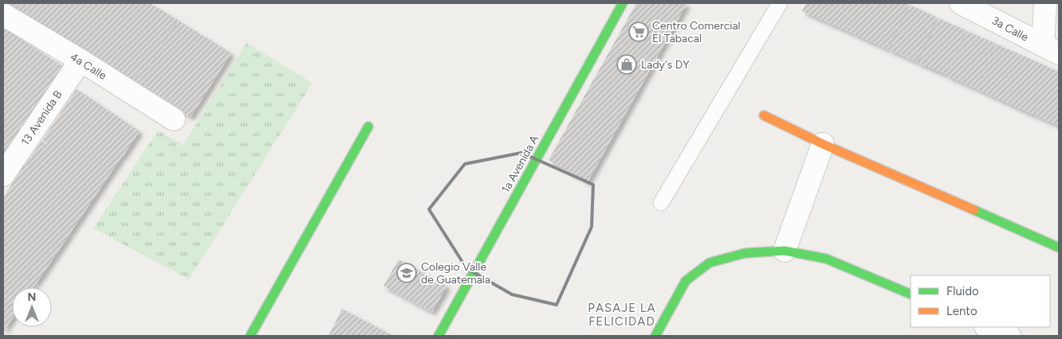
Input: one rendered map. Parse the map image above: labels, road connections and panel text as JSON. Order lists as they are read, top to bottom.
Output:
{
  "streets": {
    "street": [
      "3a Calle",
      "4a Calle",
      "13 Avenida B",
      "1a Avenida A"
    ]
  },
  "crossings": [
    ["4a Calle", "13 Avenida B"]
  ],
  "districts": ["PASAJE LA FELICIDAD"],
  "places": {
    "supermarket": ["Centro Comercial El Tabacal"],
    "shop": ["Lady's DY"],
    "school or university": ["Colegio Valle de Guatemala"]
  },
  "legend": ["Fluido", "Lento"],
  "north": "top"
}
